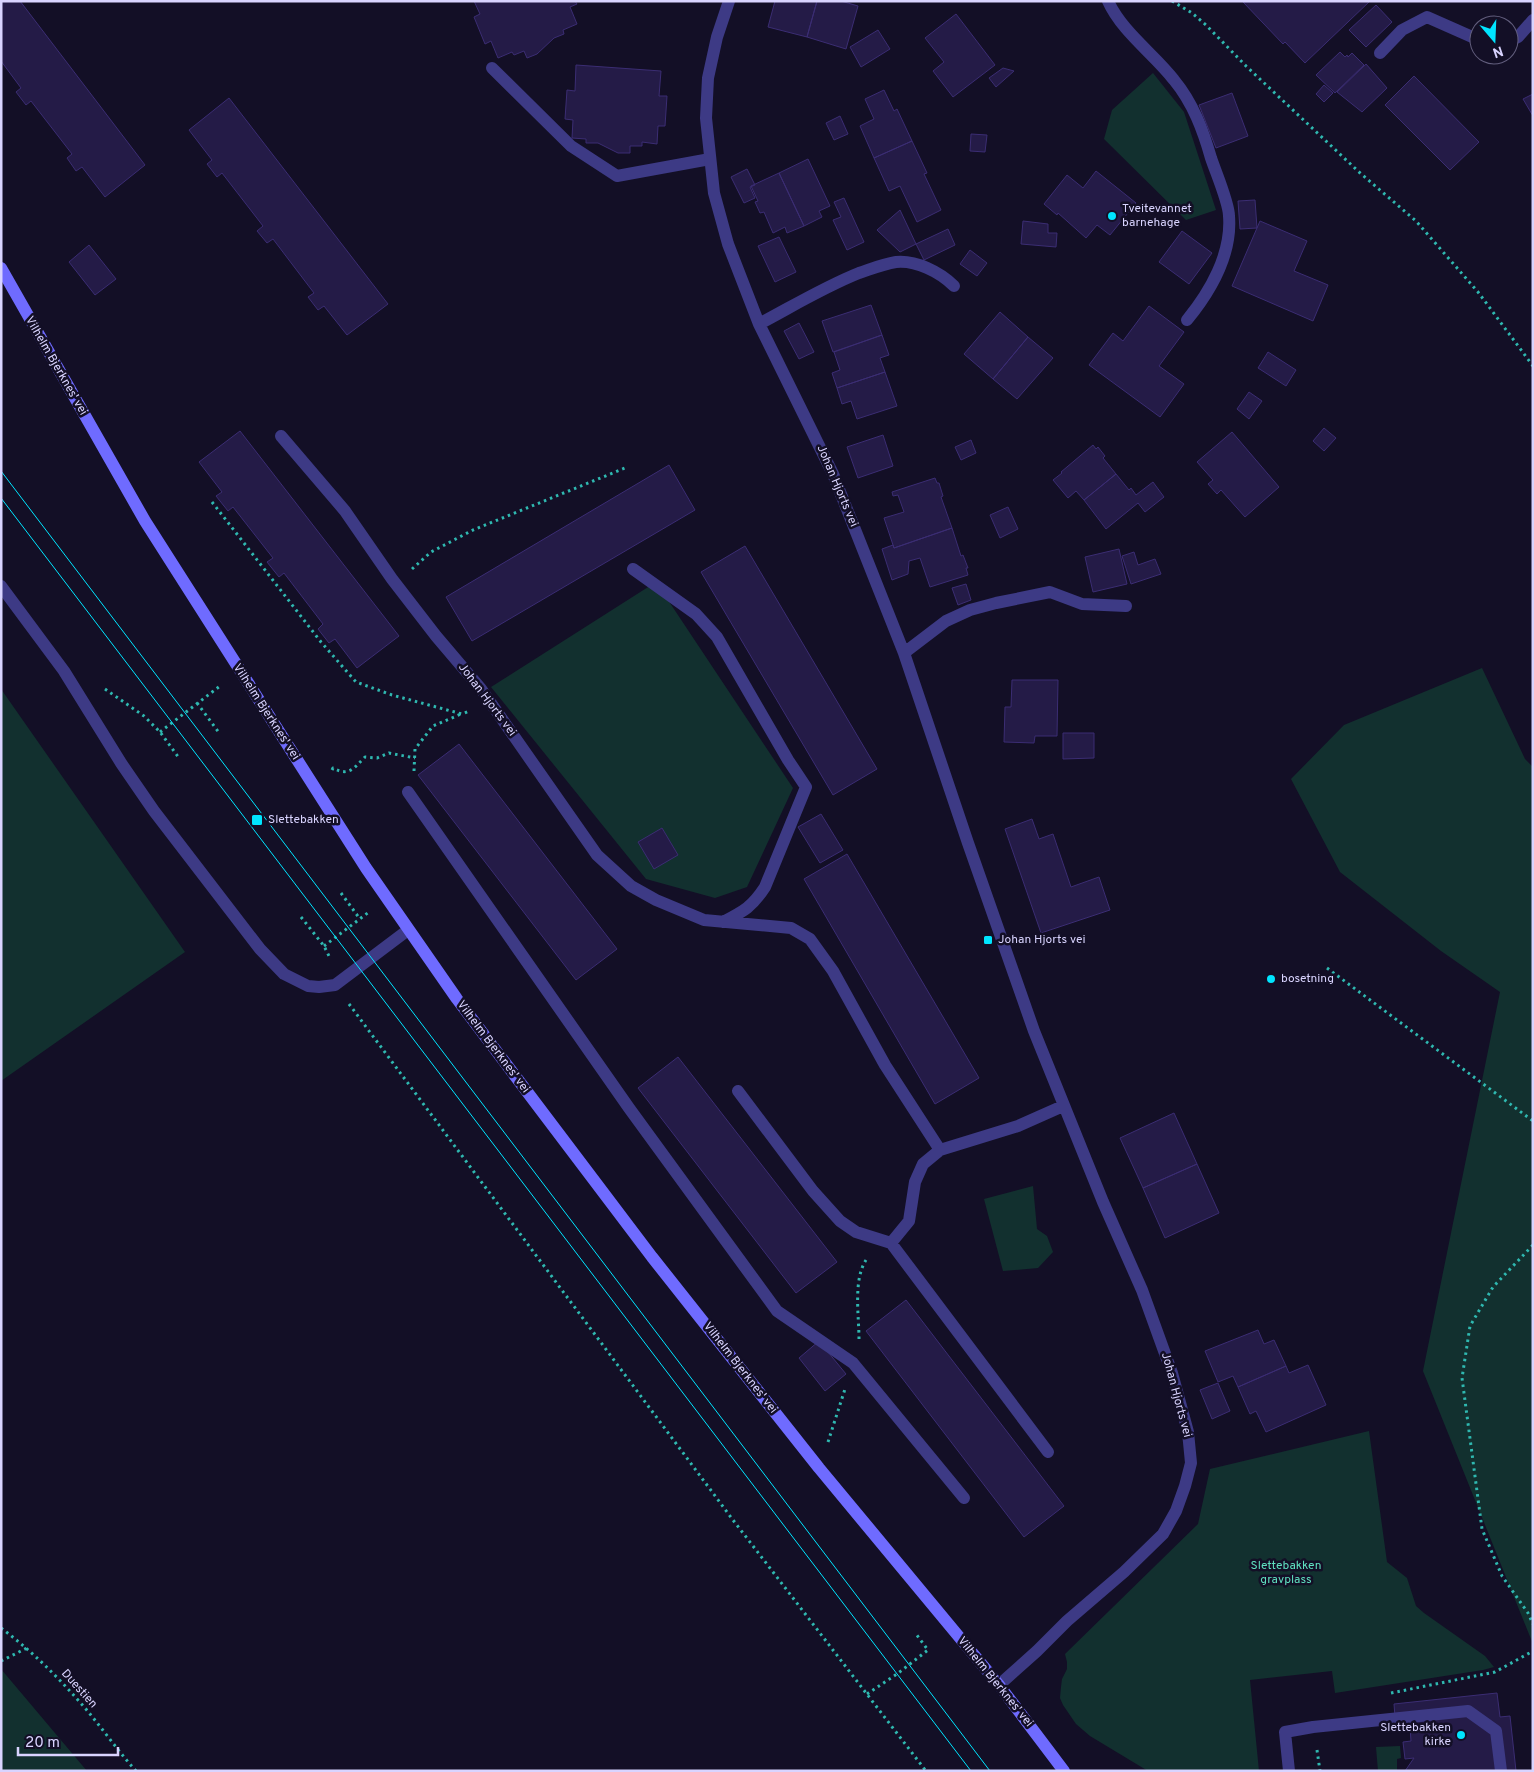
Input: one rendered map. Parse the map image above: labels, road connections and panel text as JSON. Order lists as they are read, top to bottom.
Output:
{
  "streets": {
    "main road": ["Vilhelm Bjerknes' vei"],
    "street": ["Johan Hjorts vei"],
    "path": ["Duestien"]
  },
  "crossings": [
    ["Vilhelm Bjerknes' vei", "Johan Hjorts vei"]
  ],
  "parks": ["Slettebakken gravplass"],
  "places": {
    "other": ["Tveitevannet barnehage", "bosetning", "Slettebakken kirke"],
    "transit": ["Slettebakken", "Johan Hjorts vei"]
  },
  "scale_bar": "20 m",
  "north": "bottom"
}
